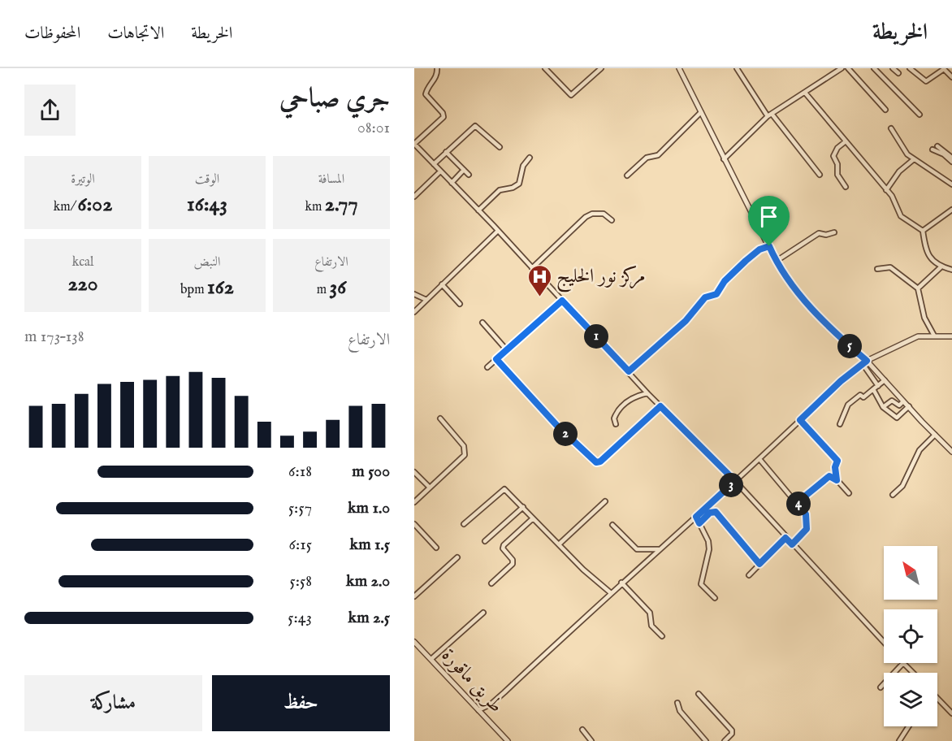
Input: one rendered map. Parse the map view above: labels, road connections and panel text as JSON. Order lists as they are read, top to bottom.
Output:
{
  "streets": {
    "street": ["طريق ماقورة"]
  },
  "places": {
    "hospital": ["مركز نور الخليج"]
  },
  "north": "top left",
  "page": {
    "header": "الخريطة",
    "nav": ["الخريطة", "الاتجاهات", "المحفوظات"],
    "heading": ["جري صباحي", "08:01"],
    "stats": [
      ["المسافة", "2.77 km"],
      ["الوقت", "16:43"],
      ["الوتيرة", "6:02 /km"],
      ["الارتفاع", "36 m"],
      ["النبض", "162 bpm"],
      ["kcal", "220"]
    ],
    "chart": ["الارتفاع", "138–173 m"],
    "pins": [
      "1",
      "5",
      "2",
      "3",
      "4"
    ],
    "list": [
      {
        "name": "500 m",
        "note": "6:18"
      },
      {
        "name": "1.0 km",
        "note": "5:57"
      },
      {
        "name": "1.5 km",
        "note": "6:15"
      },
      {
        "name": "2.0 km",
        "note": "5:58"
      },
      {
        "name": "2.5 km",
        "note": "5:43"
      }
    ],
    "buttons": ["حفظ", "مشاركة"]
  }
}
